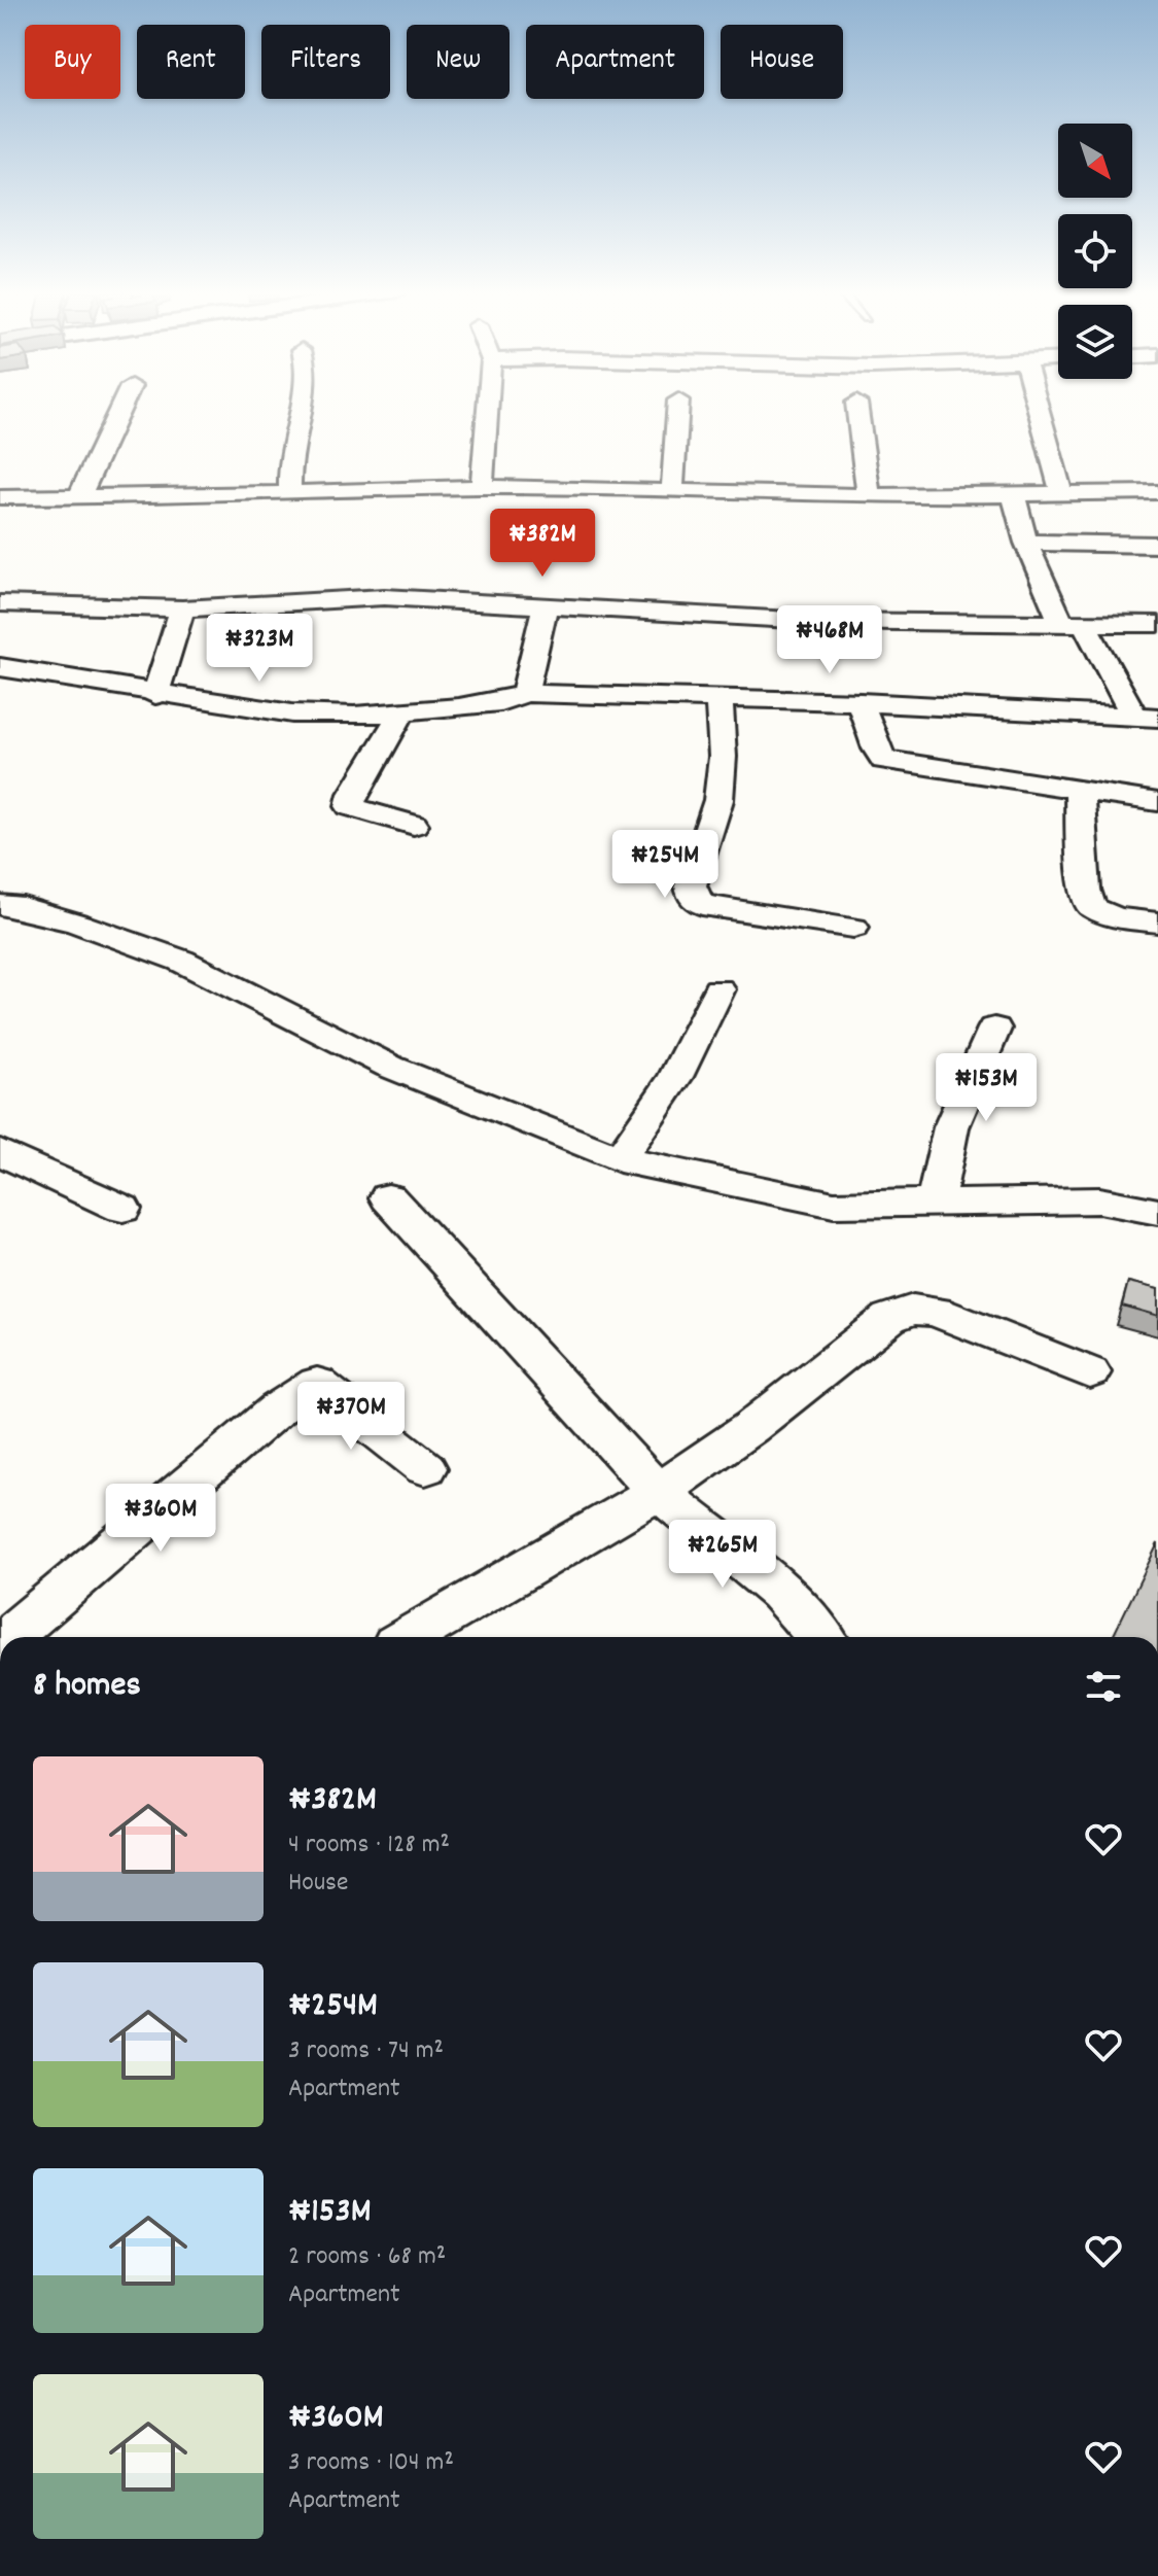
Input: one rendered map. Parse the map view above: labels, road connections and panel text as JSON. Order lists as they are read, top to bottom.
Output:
{
  "north": "bottom right",
  "page": {
    "chip": [
      "Buy",
      "Rent",
      "Filters",
      "New",
      "Apartment",
      "House"
    ],
    "price": [
      "₦382M",
      "₦468M",
      "₦323M",
      "₦254M",
      "₦153M",
      "₦370M",
      "₦360M",
      "₦265M"
    ],
    "heading": "8 homes",
    "list": [
      {
        "name": "₦382M",
        "note": "4 rooms · 128 m² · House"
      },
      {
        "name": "₦254M",
        "note": "3 rooms · 74 m² · Apartment"
      },
      {
        "name": "₦153M",
        "note": "2 rooms · 68 m² · Apartment"
      },
      {
        "name": "₦360M",
        "note": "3 rooms · 104 m² · Apartment"
      }
    ]
  }
}
